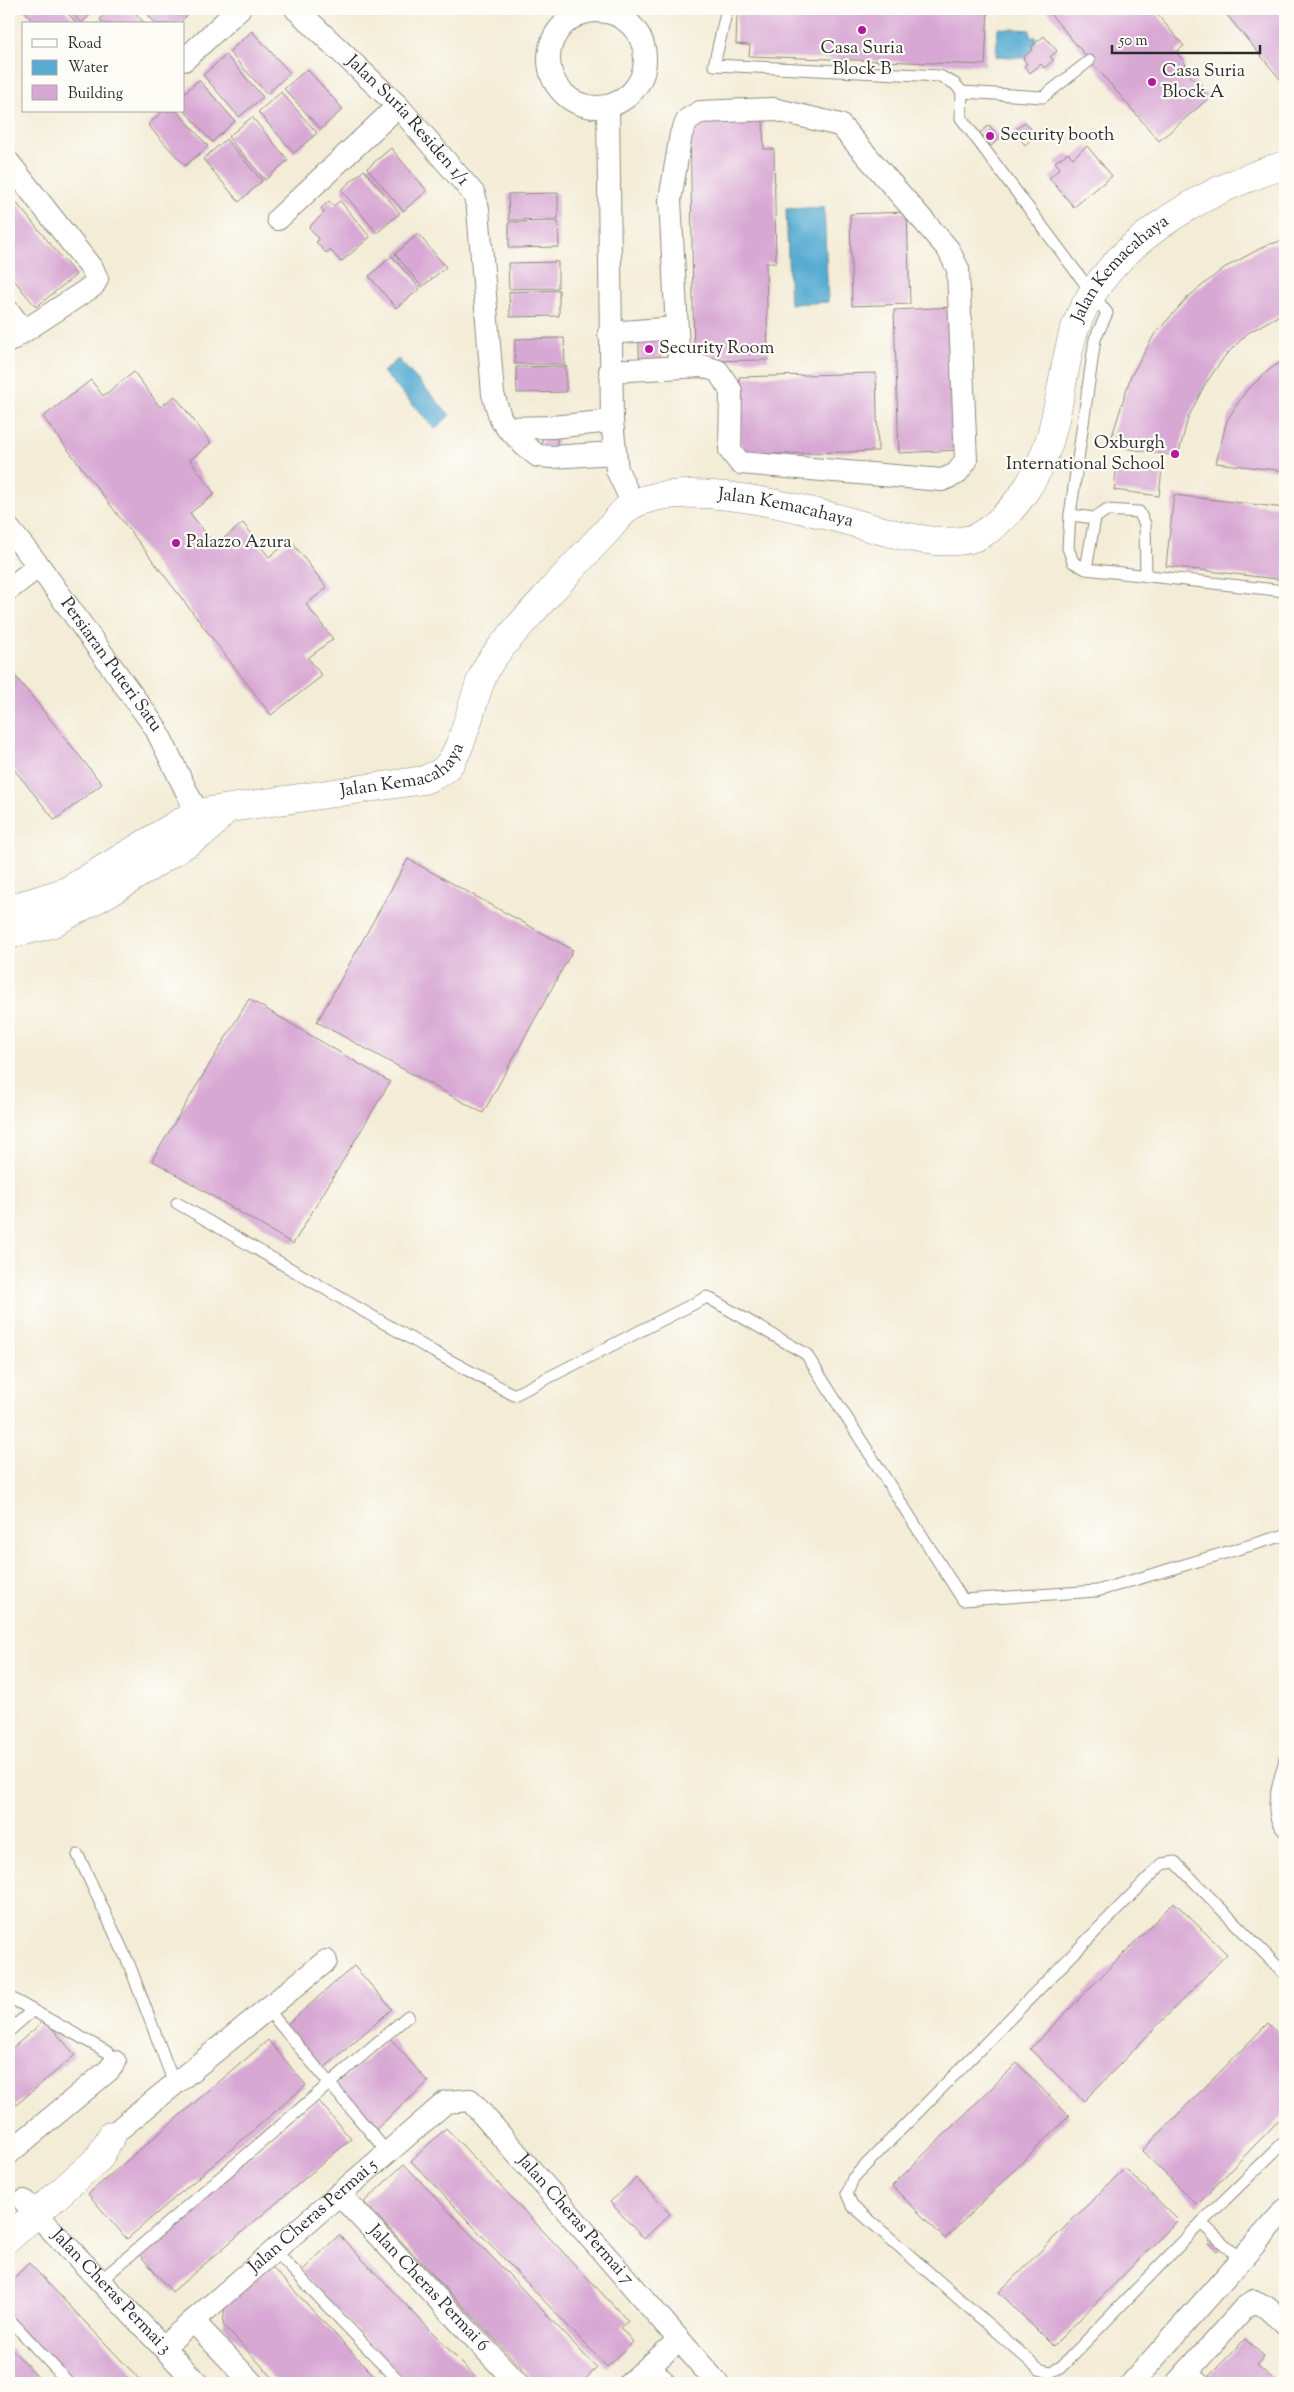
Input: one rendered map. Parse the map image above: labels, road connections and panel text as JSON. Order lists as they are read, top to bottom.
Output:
{
  "streets": {
    "street": [
      "Jalan Suria Residen 1/1",
      "Jalan Kemacahaya",
      "Persiaran Puteri Satu",
      "Jalan Cheras Permai 5",
      "Jalan Cheras Permai 7",
      "Jalan Cheras Permai 6",
      "Jalan Cheras Permai 3"
    ]
  },
  "crossings": [
    ["Jalan Kemacahaya", "Persiaran Puteri Satu"],
    ["Jalan Cheras Permai 5", "Jalan Cheras Permai 7"],
    ["Jalan Cheras Permai 5", "Jalan Cheras Permai 6"],
    ["Jalan Cheras Permai 5", "Jalan Cheras Permai 3"]
  ],
  "places": [
    "Casa Suria Block B",
    "Casa Suria Block A",
    "Security booth",
    "Security Room",
    "Oxburgh International School",
    "Palazzo Azura"
  ],
  "legend": ["Road", "Water", "Building"],
  "scale_bar": "50 m"
}
